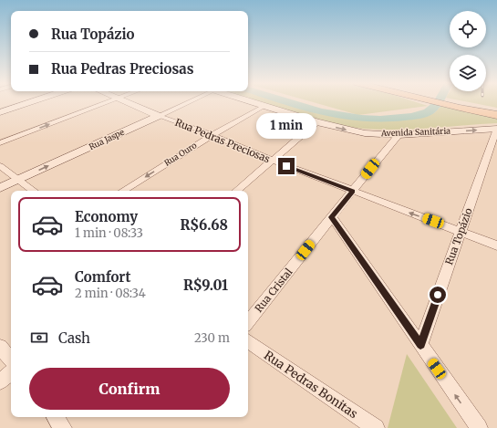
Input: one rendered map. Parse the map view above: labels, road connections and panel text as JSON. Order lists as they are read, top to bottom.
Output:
{
  "streets": {
    "main road": ["Avenida Sanitária", "Rua Jaspe", "Rua Pedras Preciosas"],
    "street": [
      "Rua Ouro",
      "Rua Topázio",
      "Rua Cristal",
      "Rua Pedras Bonitas"
    ]
  },
  "crossings": [
    ["Avenida Sanitária", "Rua Ouro"],
    ["Avenida Sanitária", "Rua Topázio"],
    ["Avenida Sanitária", "Rua Cristal"],
    ["Rua Jaspe", "Rua Pedras Preciosas"],
    ["Rua Pedras Preciosas", "Rua Ouro"],
    ["Rua Pedras Preciosas", "Rua Topázio"],
    ["Rua Pedras Preciosas", "Rua Cristal"]
  ],
  "page": {
    "banner": ["Rua Topázio", "Rua Pedras Preciosas"],
    "bubble": "1 min",
    "list": [
      {
        "name": "Economy",
        "note": "1 min · 08:33",
        "value": "R$6.68"
      },
      {
        "name": "Comfort",
        "note": "2 min · 08:34",
        "value": "R$9.01"
      }
    ],
    "pay": ["Cash", "230 m"],
    "buttons": "Confirm"
  }
}
